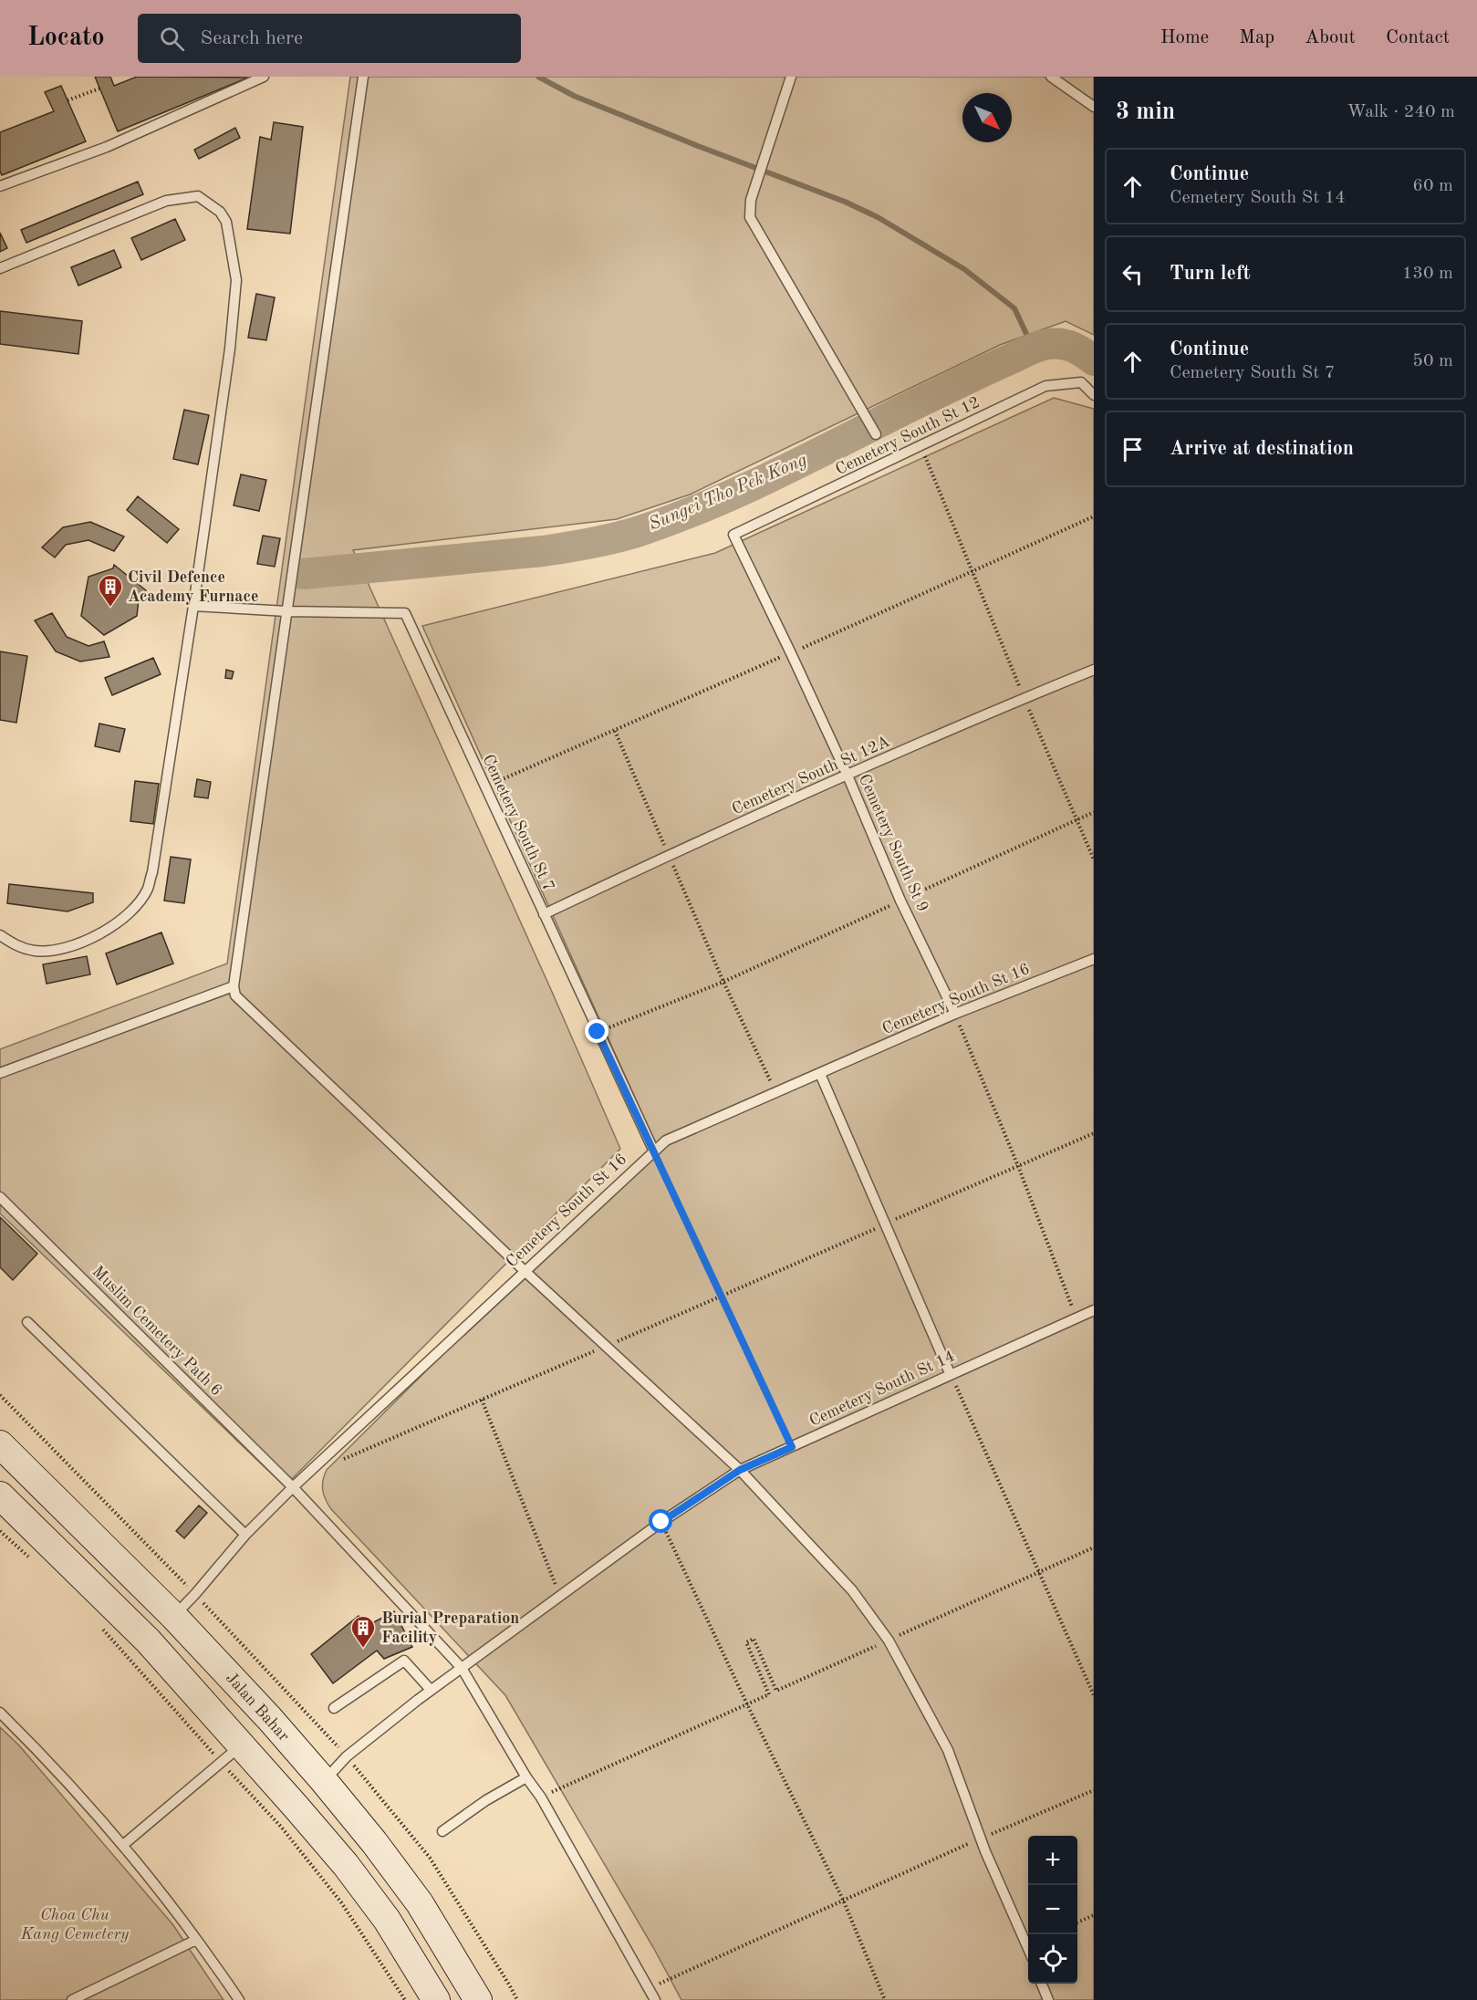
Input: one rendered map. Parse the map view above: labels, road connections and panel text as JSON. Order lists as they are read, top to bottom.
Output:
{
  "streets": {
    "main road": ["Jalan Bahar"],
    "lane": [
      "Cemetery South St 12",
      "Cemetery South St 12A",
      "Cemetery South St 7",
      "Cemetery South St 9",
      "Cemetery South St 16",
      "Muslim Cemetery Path 6",
      "Cemetery South St 14"
    ]
  },
  "crossings": [
    ["Cemetery South St 12", "Cemetery South St 9"],
    ["Cemetery South St 12A", "Cemetery South St 7"],
    ["Cemetery South St 12A", "Cemetery South St 9"],
    ["Cemetery South St 7", "Cemetery South St 16"],
    ["Cemetery South St 9", "Cemetery South St 16"],
    ["Cemetery South St 16", "Muslim Cemetery Path 6"],
    ["Cemetery South St 16", "Jalan Bahar"],
    ["Muslim Cemetery Path 6", "Cemetery South St 14"],
    ["Cemetery South St 14", "Jalan Bahar"]
  ],
  "water": ["Sungei Tho Pek Kong"],
  "parks": ["Choa Chu Kang Cemetery"],
  "places": {
    "building": ["Civil Defence Academy Furnace", "Burial Preparation Facility"]
  },
  "north": "bottom right",
  "page": {
    "header": "Locato",
    "search": "Search here",
    "nav": [
      "Home",
      "Map",
      "About",
      "Contact"
    ],
    "heading": ["3 min", "Walk · 240 m"],
    "list": [
      ["Continue", "Cemetery South St 14", "60 m"],
      ["Turn left", "130 m"],
      ["Continue", "Cemetery South St 7", "50 m"],
      "Arrive at destination"
    ],
    "map_buttons": ["+", "−"]
  }
}
